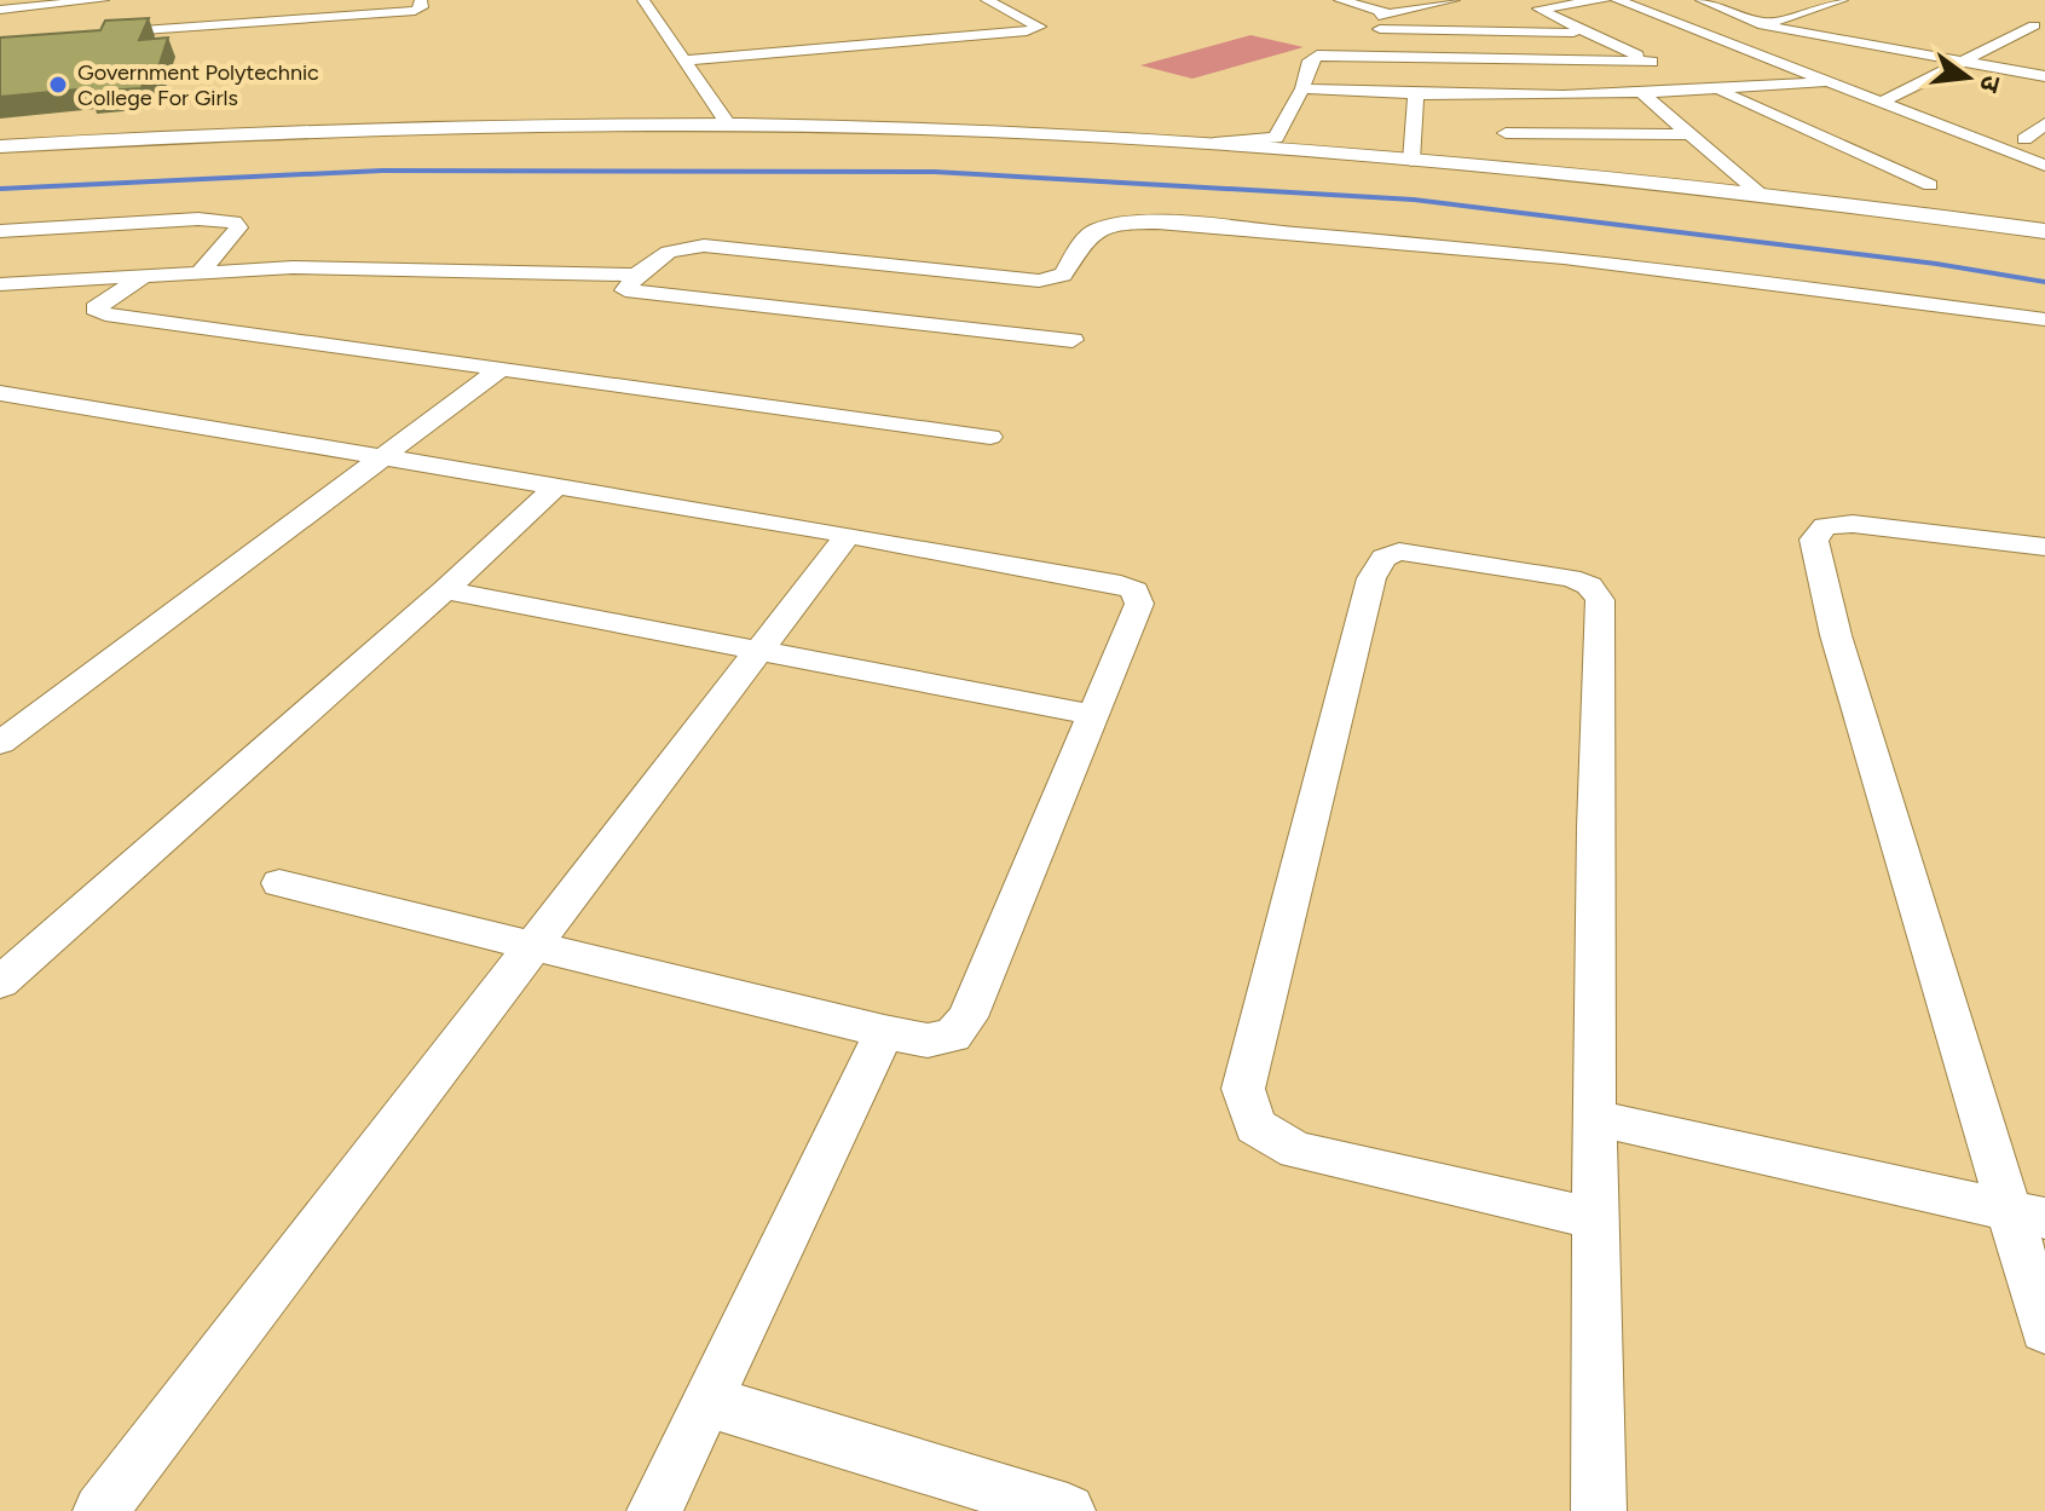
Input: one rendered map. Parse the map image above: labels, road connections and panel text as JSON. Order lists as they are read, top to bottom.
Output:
{
  "places": ["Government Polytechnic College For Girls"],
  "north": "right"
}
